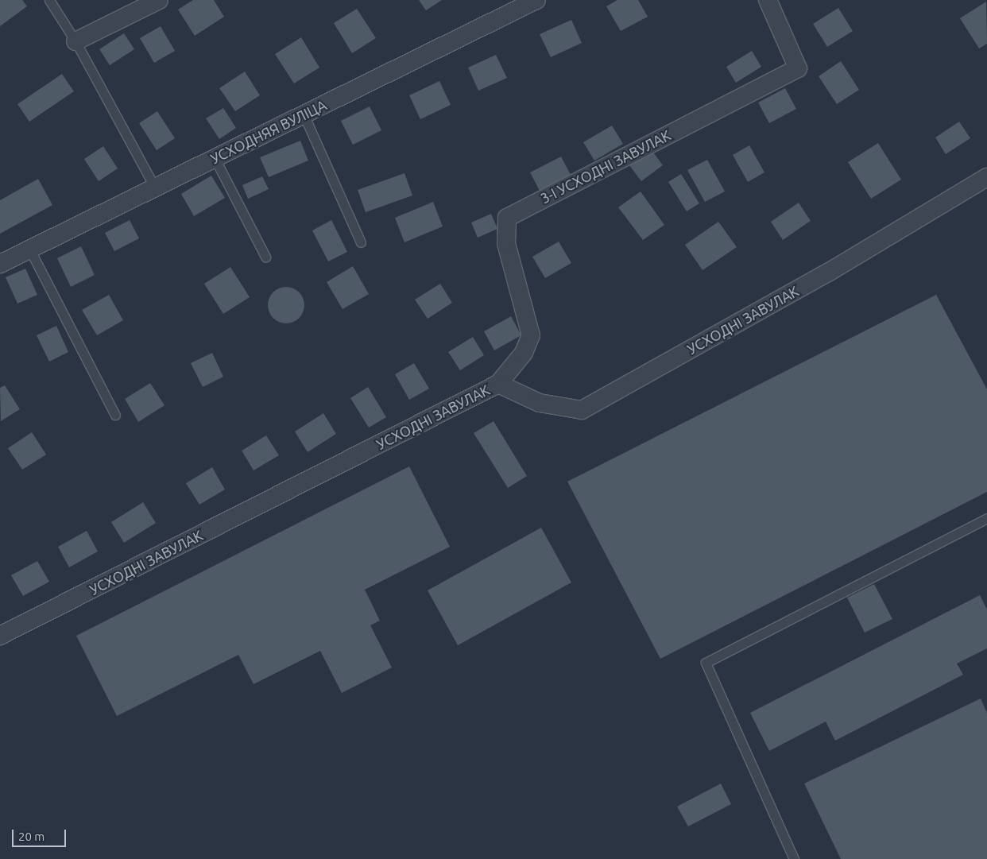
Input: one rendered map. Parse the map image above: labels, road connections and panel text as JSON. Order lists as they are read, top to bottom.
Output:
{
  "streets": {
    "street": ["УСХОДНЯЯ ВУЛІЦА", "3-І УСХОДНІ ЗАВУЛАК", "УСХОДНІ ЗАВУЛАК"]
  },
  "crossings": [
    ["3-І УСХОДНІ ЗАВУЛАК", "УСХОДНІ ЗАВУЛАК"]
  ],
  "scale_bar": "20 m"
}
